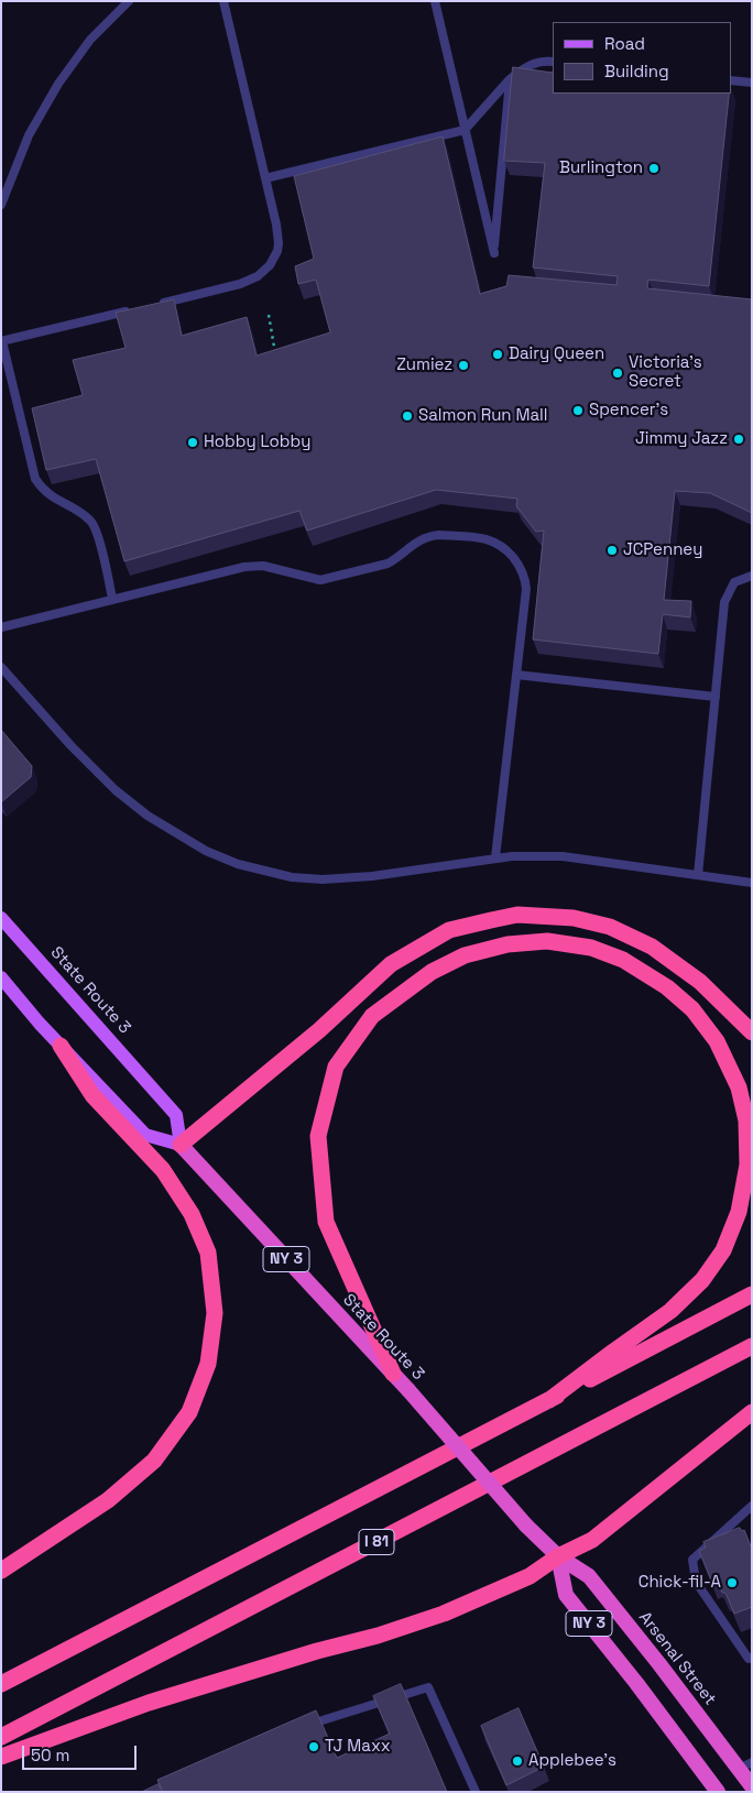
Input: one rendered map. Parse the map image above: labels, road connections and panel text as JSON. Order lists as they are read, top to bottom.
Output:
{
  "streets": {
    "highway": [
      "State Route 3",
      "NY 3",
      "I 81",
      "Arsenal Street"
    ]
  },
  "crossings": [
    ["State Route 3", "NY 3"],
    ["State Route 3", "Arsenal Street"],
    ["NY 3", "Arsenal Street"]
  ],
  "places": [
    "Burlington",
    "Dairy Queen",
    "Zumiez",
    "Victoria's Secret",
    "Spencer's",
    "Salmon Run Mall",
    "Jimmy Jazz",
    "Hobby Lobby",
    "JCPenney",
    "Chick-fil-A",
    "TJ Maxx",
    "Applebee's"
  ],
  "legend": ["Road", "Building"],
  "scale_bar": "50 m"
}
